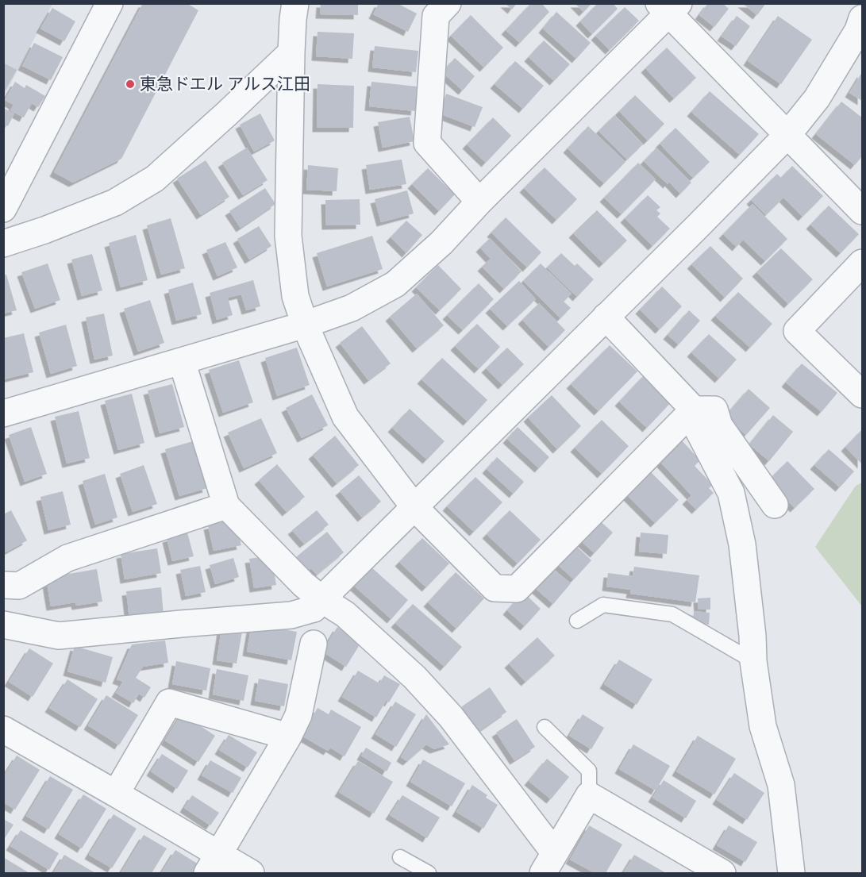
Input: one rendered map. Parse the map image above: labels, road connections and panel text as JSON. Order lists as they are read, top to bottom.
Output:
{
  "places": ["東急ドエル アルス江田"]
}
